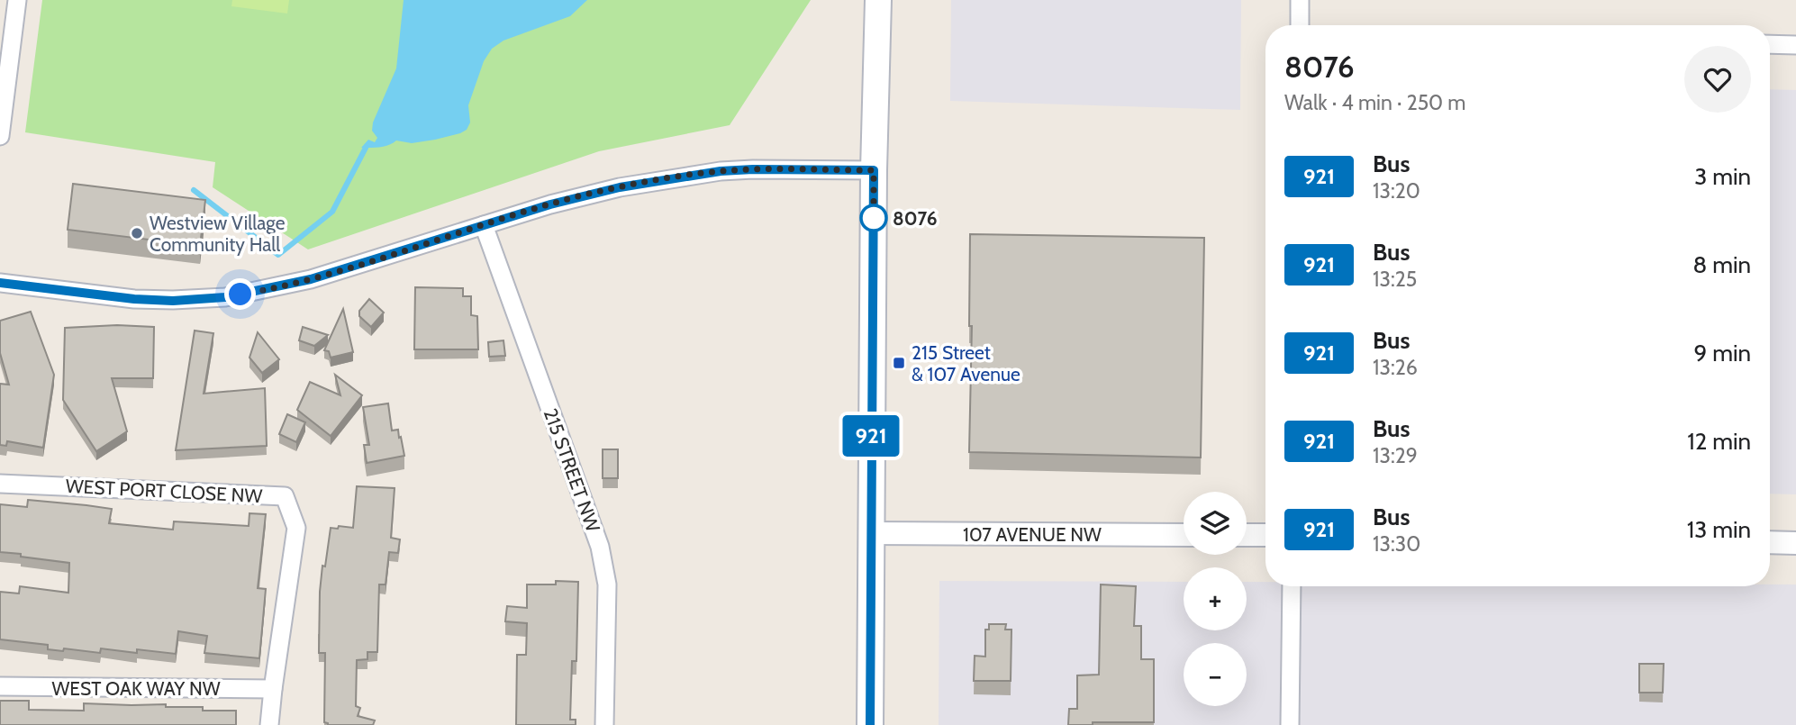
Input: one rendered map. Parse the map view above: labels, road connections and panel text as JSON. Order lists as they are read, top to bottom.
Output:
{
  "streets": {
    "street": [
      "215 STREET NW",
      "WEST PORT CLOSE NW",
      "107 AVENUE NW",
      "WEST OAK WAY NW"
    ]
  },
  "crossings": [
    ["WEST PORT CLOSE NW", "WEST OAK WAY NW"]
  ],
  "places": {
    "other": ["8076", "Westview Village Community Hall"],
    "transit": ["215 Street & 107 Avenue"]
  },
  "lines": ["bus line 921"],
  "page": {
    "on_map": "921",
    "heading": ["8076", "Walk · 4 min · 250 m"],
    "list": [
      {
        "mark": "921",
        "name": "Bus",
        "note": "13:20",
        "value": "3 min"
      },
      {
        "mark": "921",
        "name": "Bus",
        "note": "13:25",
        "value": "8 min"
      },
      {
        "mark": "921",
        "name": "Bus",
        "note": "13:26",
        "value": "9 min"
      },
      {
        "mark": "921",
        "name": "Bus",
        "note": "13:29",
        "value": "12 min"
      },
      {
        "mark": "921",
        "name": "Bus",
        "note": "13:30",
        "value": "13 min"
      }
    ],
    "map_buttons": ["+", "−"]
  }
}
